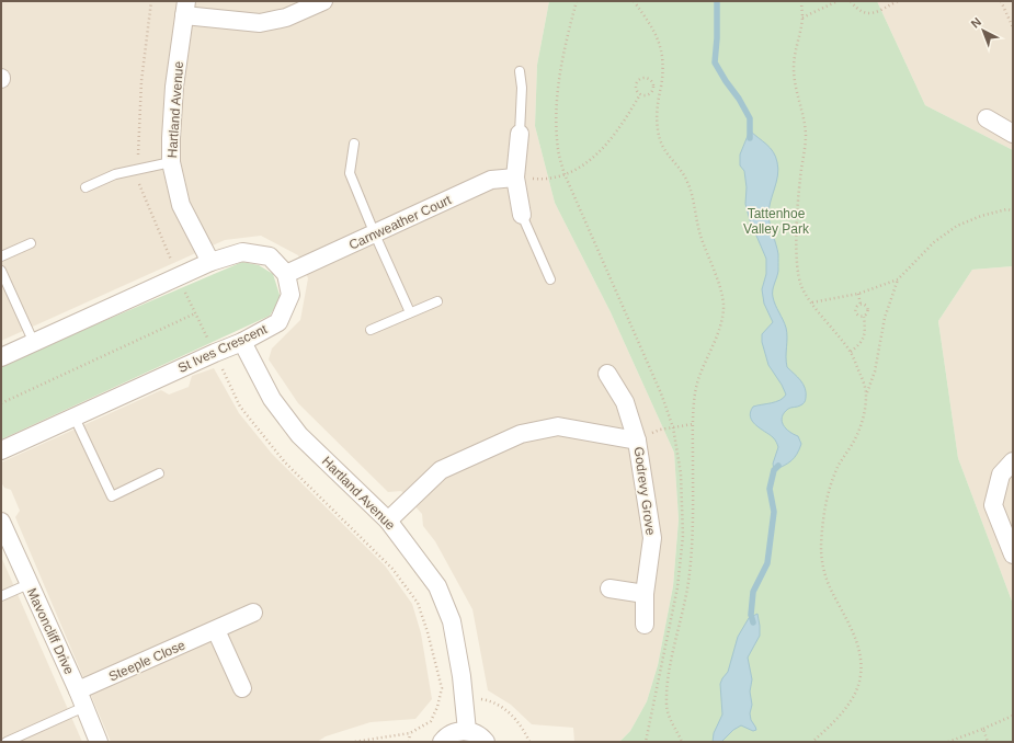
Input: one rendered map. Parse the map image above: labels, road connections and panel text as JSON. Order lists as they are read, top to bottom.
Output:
{
  "streets": {
    "street": [
      "Hartland Avenue",
      "Carnweather Court",
      "St Ives Crescent",
      "Godrevy Grove",
      "Mavoncliff Drive",
      "Steeple Close"
    ]
  },
  "crossings": [
    ["Hartland Avenue", "St Ives Crescent"],
    ["Hartland Avenue", "Godrevy Grove"],
    ["Carnweather Court", "St Ives Crescent"],
    ["Mavoncliff Drive", "Steeple Close"]
  ],
  "parks": ["Tattenhoe Valley Park"],
  "north": "top left"
}
